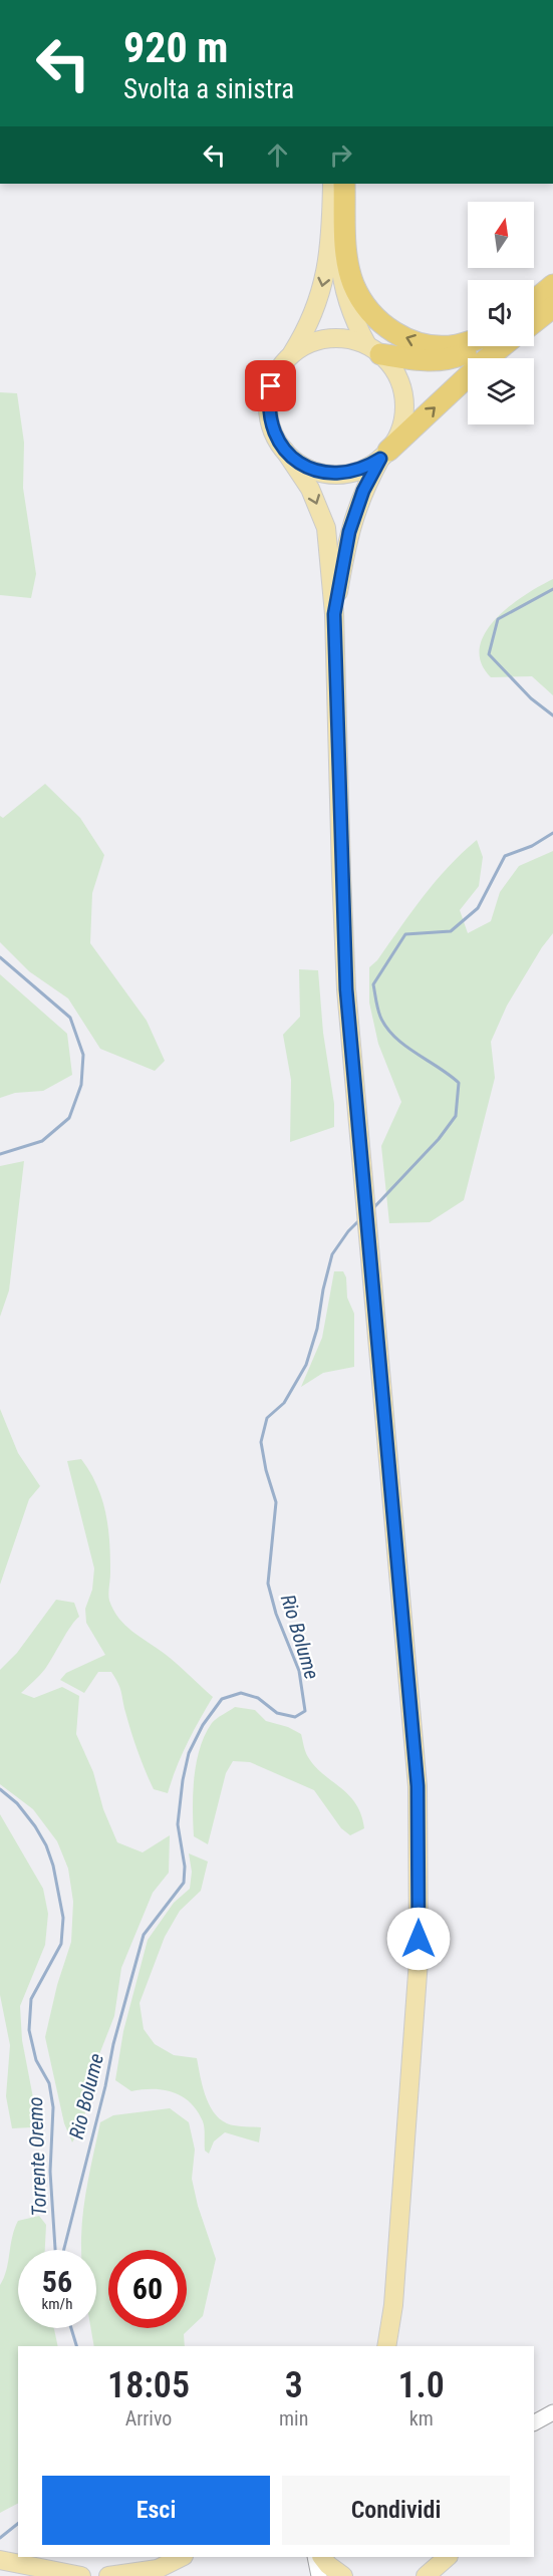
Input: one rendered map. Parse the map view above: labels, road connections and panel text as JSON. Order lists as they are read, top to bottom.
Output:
{
  "water": ["Rio Bolume", "Torrente Oremo"],
  "north": "top",
  "page": {
    "turn": ["920 m", "Svolta a sinistra"],
    "speed": "56 km/h",
    "limit": "60",
    "eta": [
      "18:05",
      "Arrivo",
      "3",
      "min",
      "1.0",
      "km"
    ],
    "buttons": ["Esci", "Condividi"]
  }
}
